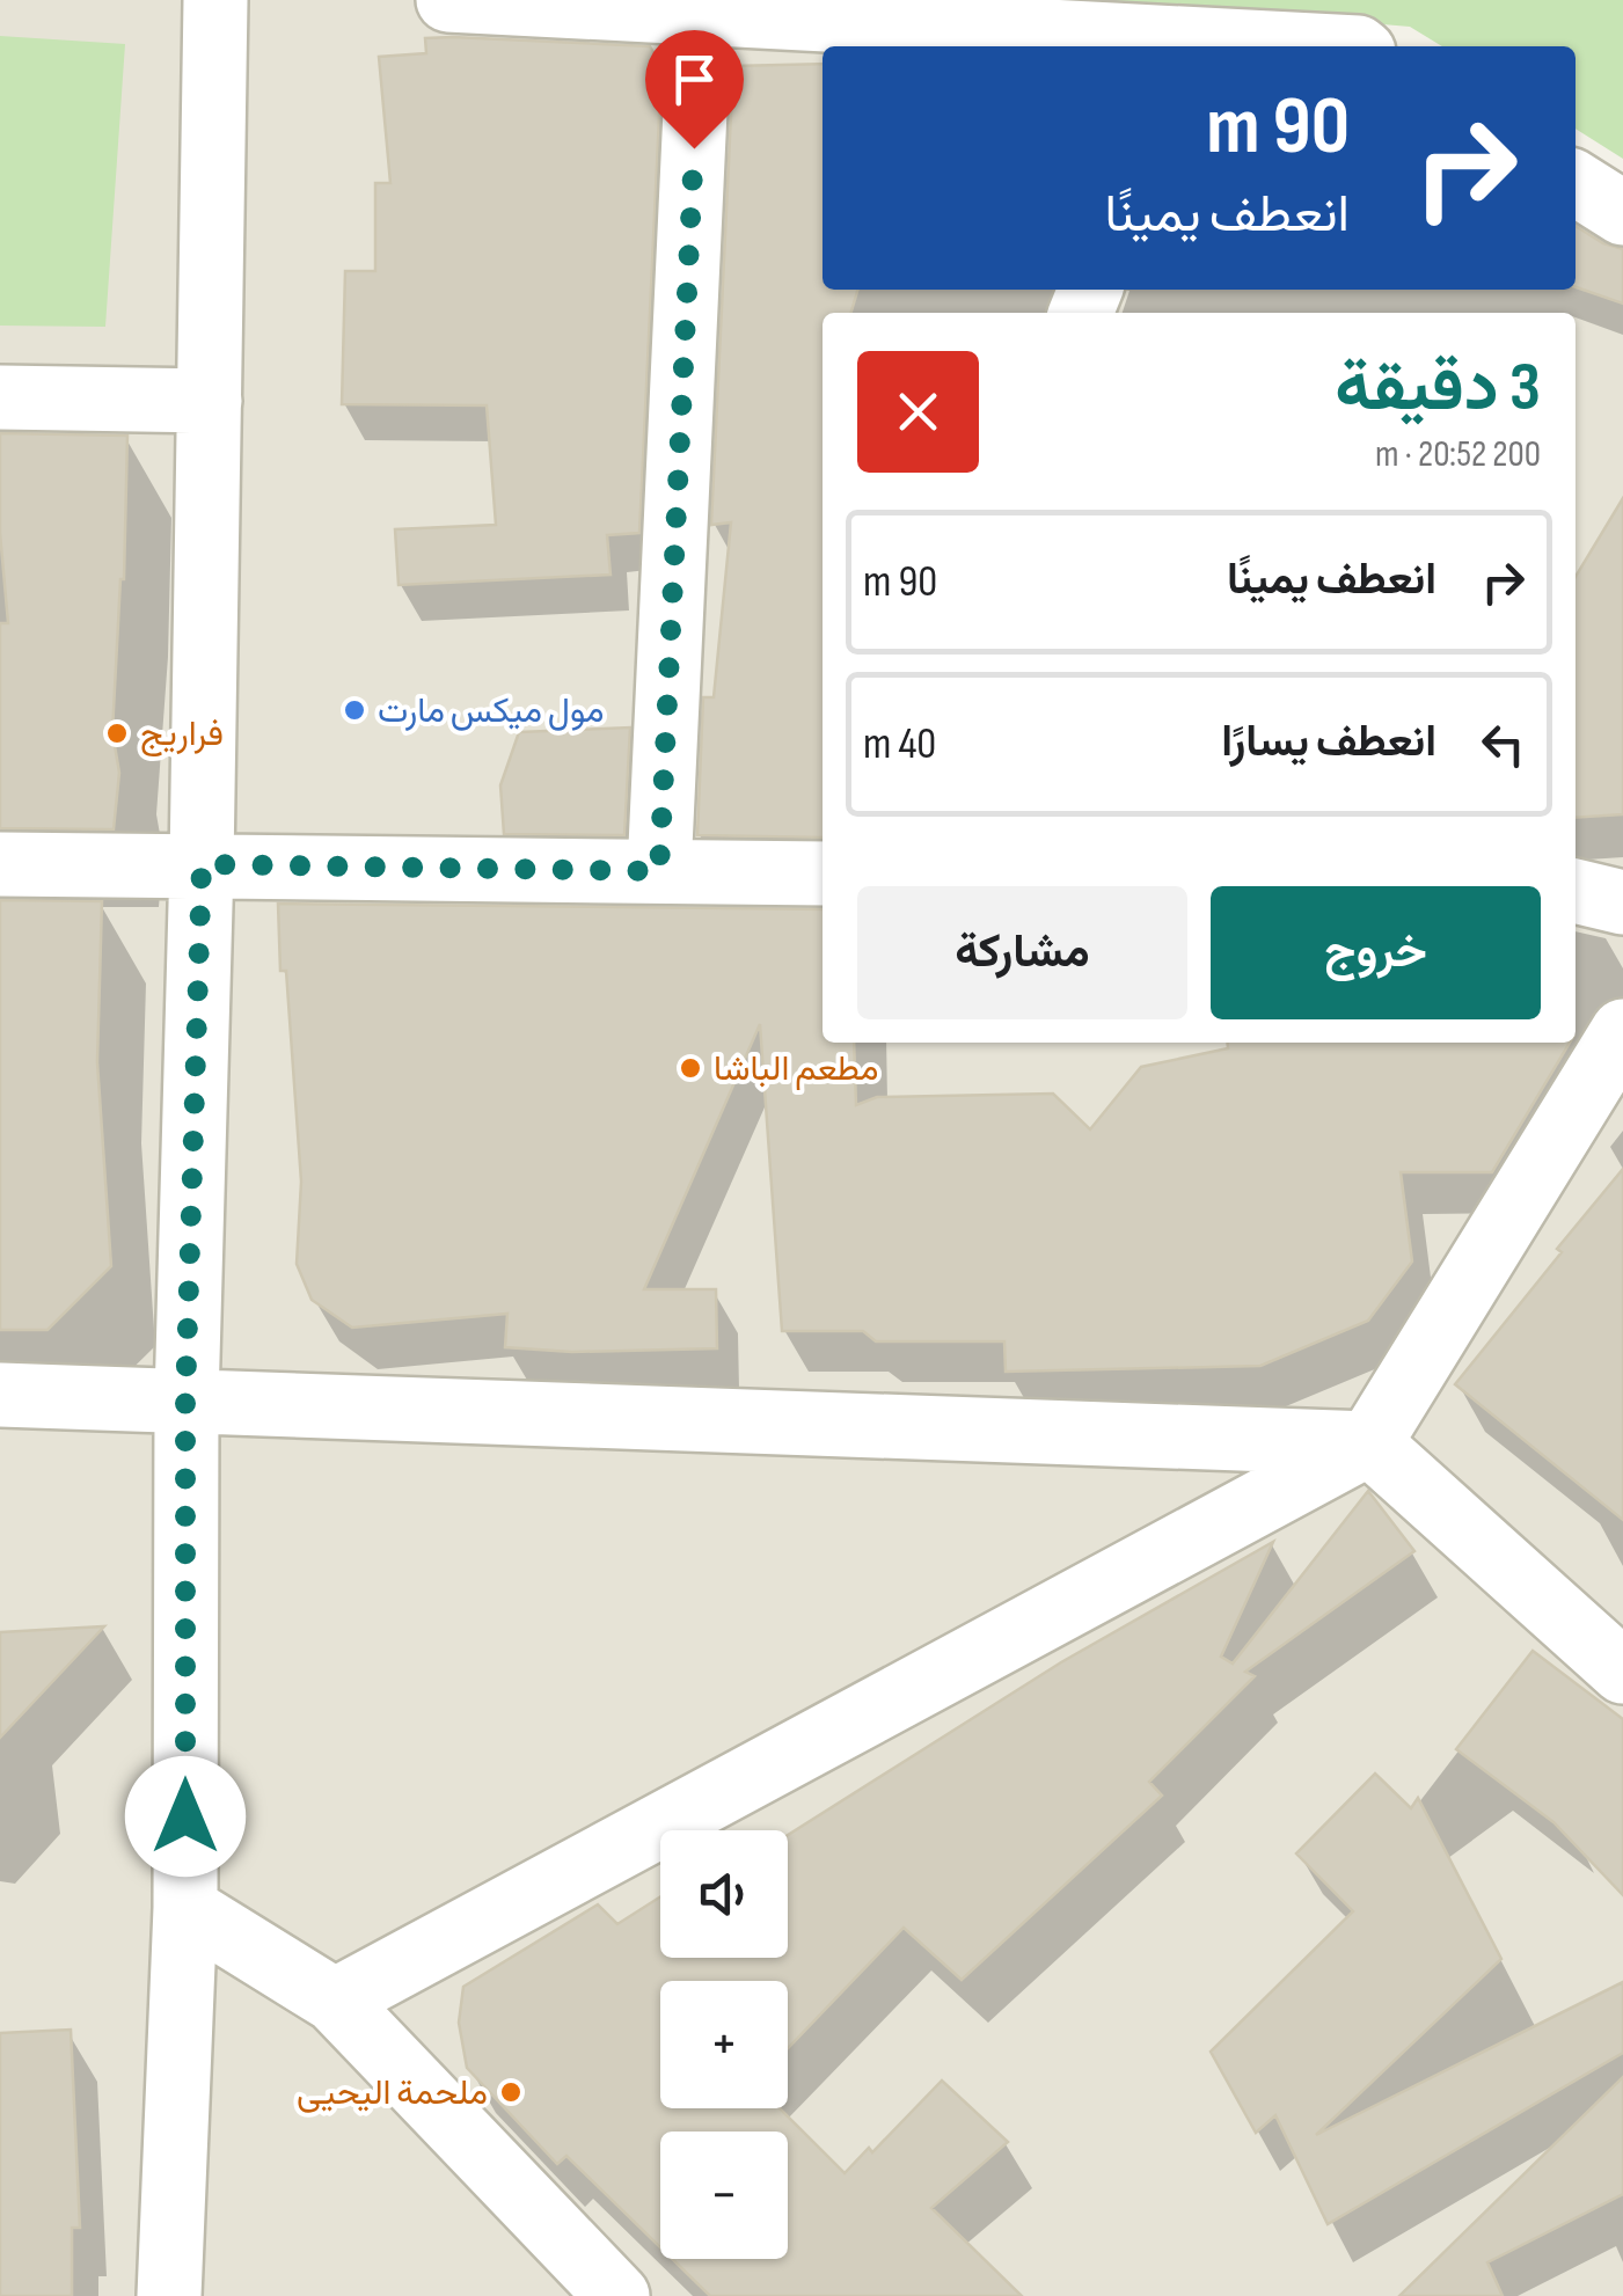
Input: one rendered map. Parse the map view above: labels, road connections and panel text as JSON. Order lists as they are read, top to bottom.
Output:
{
  "places": [
    "مول ميكس مارت",
    "فراريج",
    "مطعم الباشا",
    "ملحمة اليحيى"
  ],
  "page": {
    "turn": ["90 m", "انعطف يمينًا"],
    "heading": ["3 دقيقة", "200 m · 20:52"],
    "list": [
      {
        "name": "انعطف يمينًا",
        "value": "90 m"
      },
      {
        "name": "انعطف يسارًا",
        "value": "40 m"
      }
    ],
    "buttons": ["خروج", "مشاركة"],
    "map_buttons": ["+", "−"]
  }
}
